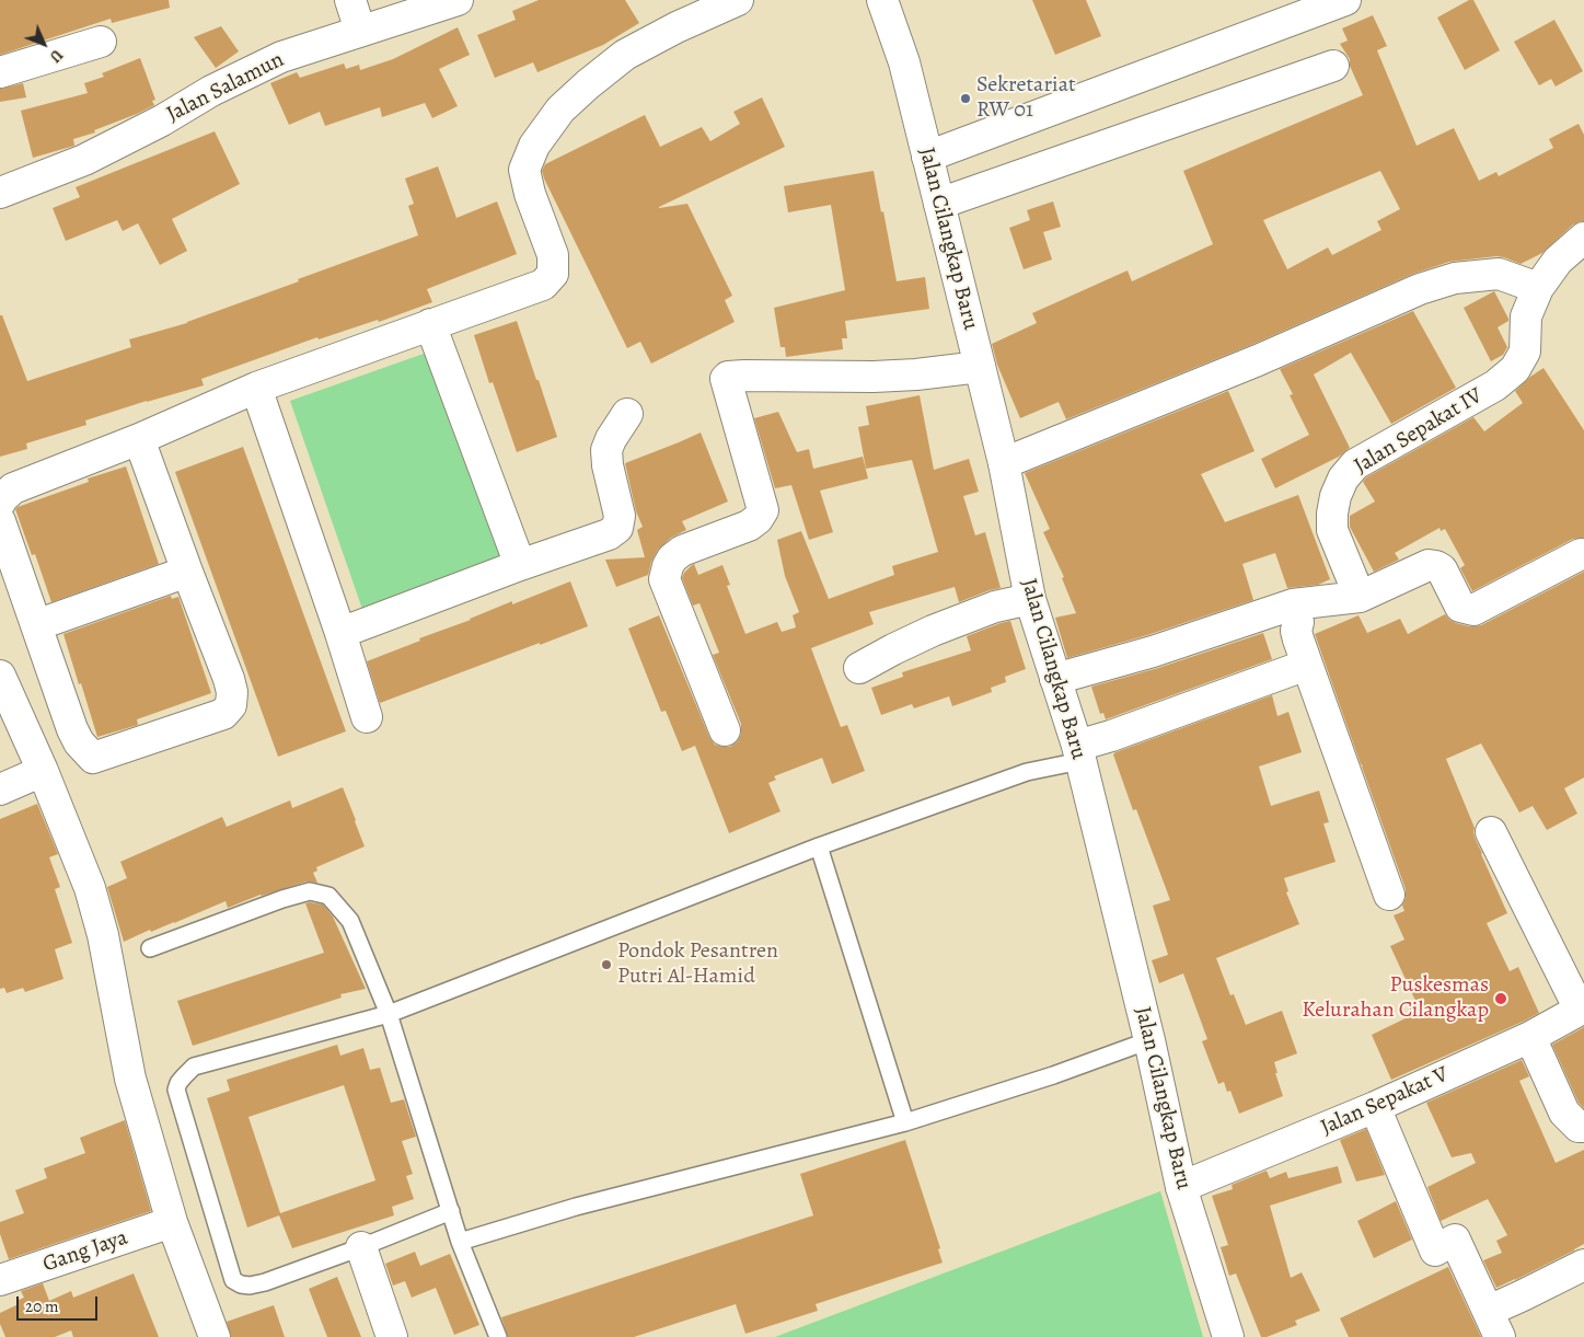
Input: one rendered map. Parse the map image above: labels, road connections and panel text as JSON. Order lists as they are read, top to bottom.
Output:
{
  "streets": {
    "street": [
      "Jalan Salamun",
      "Jalan Cilangkap Baru",
      "Jalan Sepakat IV",
      "Jalan Sepakat V",
      "Gang Jaya"
    ]
  },
  "crossings": [
    ["Jalan Cilangkap Baru", "Jalan Sepakat V"]
  ],
  "places": ["Sekretariat RW 01", "Pondok Pesantren Putri Al-Hamid", "Puskesmas Kelurahan Cilangkap"],
  "scale_bar": "20 m",
  "north": "bottom right"
}
